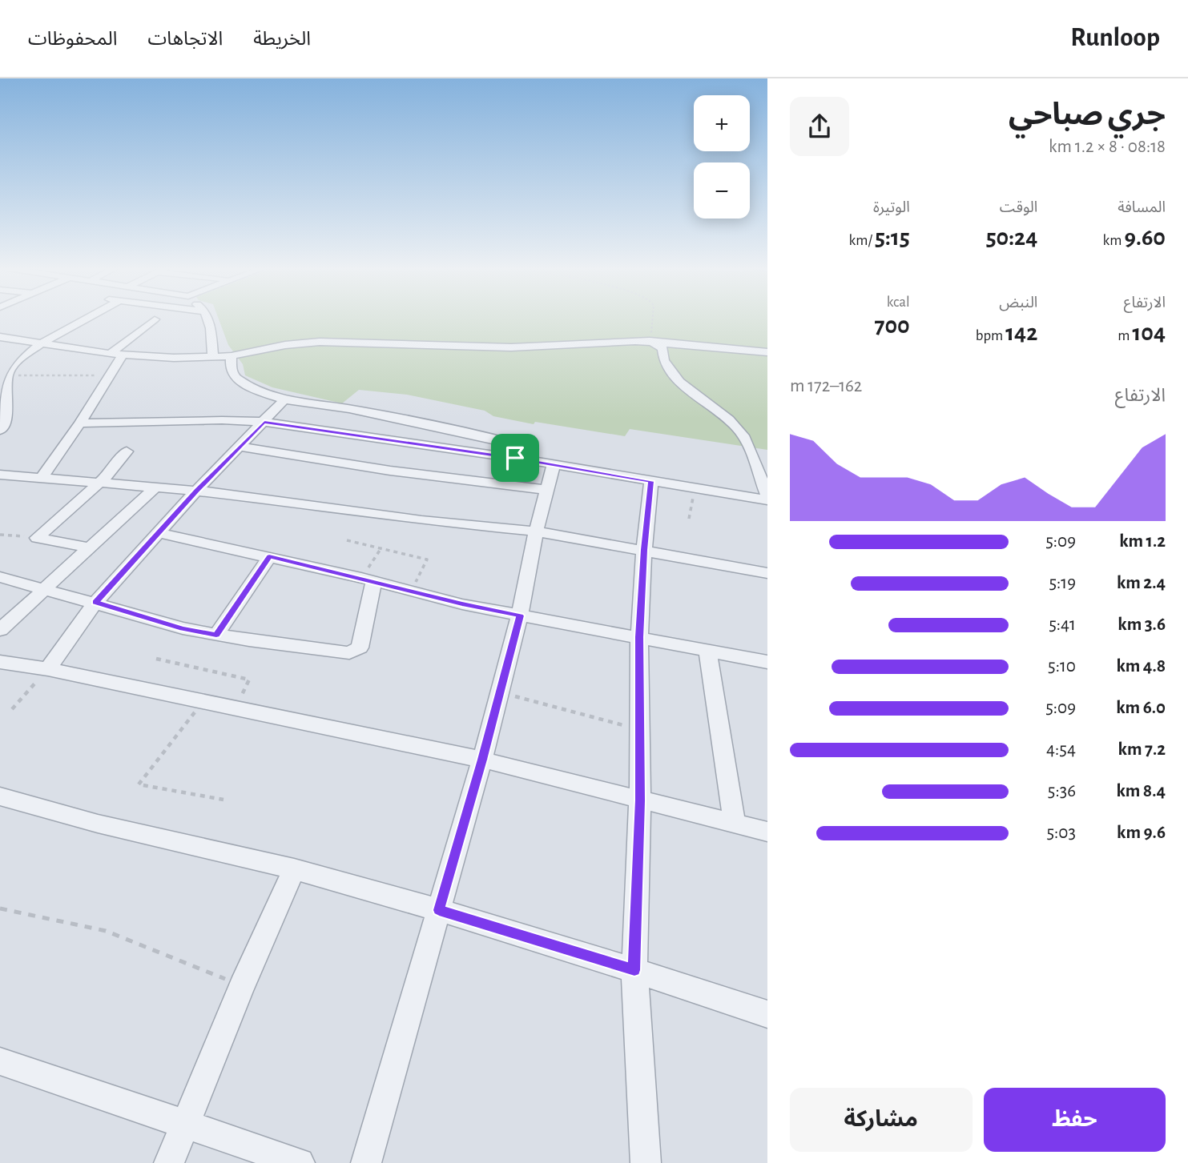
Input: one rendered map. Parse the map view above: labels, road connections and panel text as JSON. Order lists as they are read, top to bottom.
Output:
{
  "page": {
    "header": "Runloop",
    "nav": ["الخريطة", "الاتجاهات", "المحفوظات"],
    "heading": ["جري صباحي", "08:18 · 8 × 1.2 km"],
    "map_buttons": ["+", "−"],
    "stats": [
      ["المسافة", "9.60 km"],
      ["الوقت", "50:24"],
      ["الوتيرة", "5:15 /km"],
      ["الارتفاع", "104 m"],
      ["النبض", "142 bpm"],
      ["kcal", "700"]
    ],
    "chart": ["الارتفاع", "162–172 m"],
    "list": [
      {
        "name": "1.2 km",
        "note": "5:09"
      },
      {
        "name": "2.4 km",
        "note": "5:19"
      },
      {
        "name": "3.6 km",
        "note": "5:41"
      },
      {
        "name": "4.8 km",
        "note": "5:10"
      },
      {
        "name": "6.0 km",
        "note": "5:09"
      },
      {
        "name": "7.2 km",
        "note": "4:54"
      },
      {
        "name": "8.4 km",
        "note": "5:36"
      },
      {
        "name": "9.6 km",
        "note": "5:03"
      }
    ],
    "buttons": ["حفظ", "مشاركة"]
  }
}
